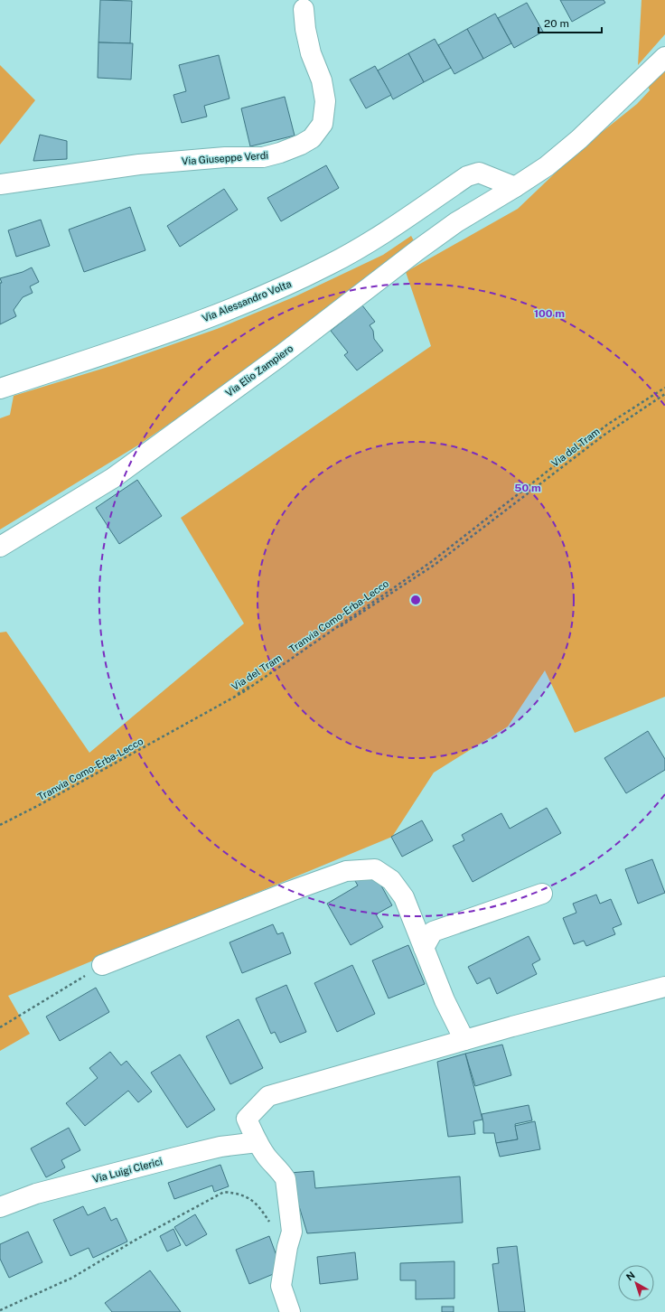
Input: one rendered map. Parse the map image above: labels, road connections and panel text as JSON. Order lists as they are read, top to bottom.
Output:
{
  "streets": {
    "street": [
      "Via Giuseppe Verdi",
      "Via Alessandro Volta",
      "Via Elio Zampiero",
      "Via Luigi Clerici"
    ],
    "path": ["Via del Tram", "Tranvia Como-Erba-Lecco"]
  },
  "crossings": [
    ["Via Alessandro Volta", "Via Elio Zampiero"],
    ["Via del Tram", "Tranvia Como-Erba-Lecco"]
  ],
  "scale_bar": "20 m",
  "north": "top left",
  "rings": ["100 m", "50 m"]
}
